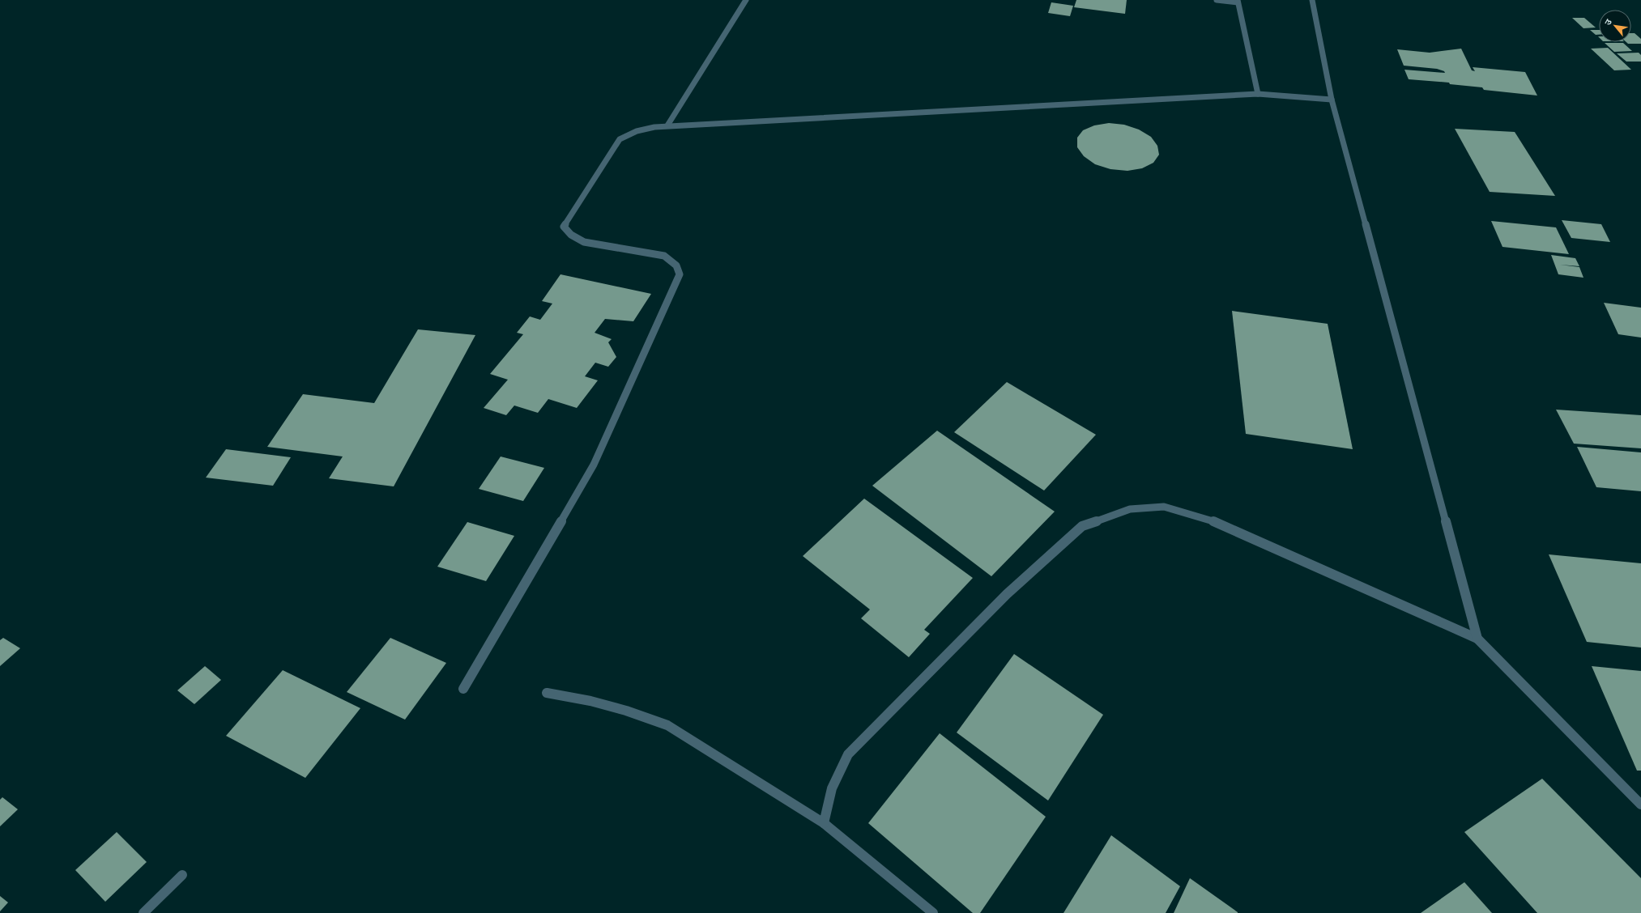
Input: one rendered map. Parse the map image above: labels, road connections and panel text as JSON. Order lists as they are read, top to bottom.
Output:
{
  "north": "top left"
}
